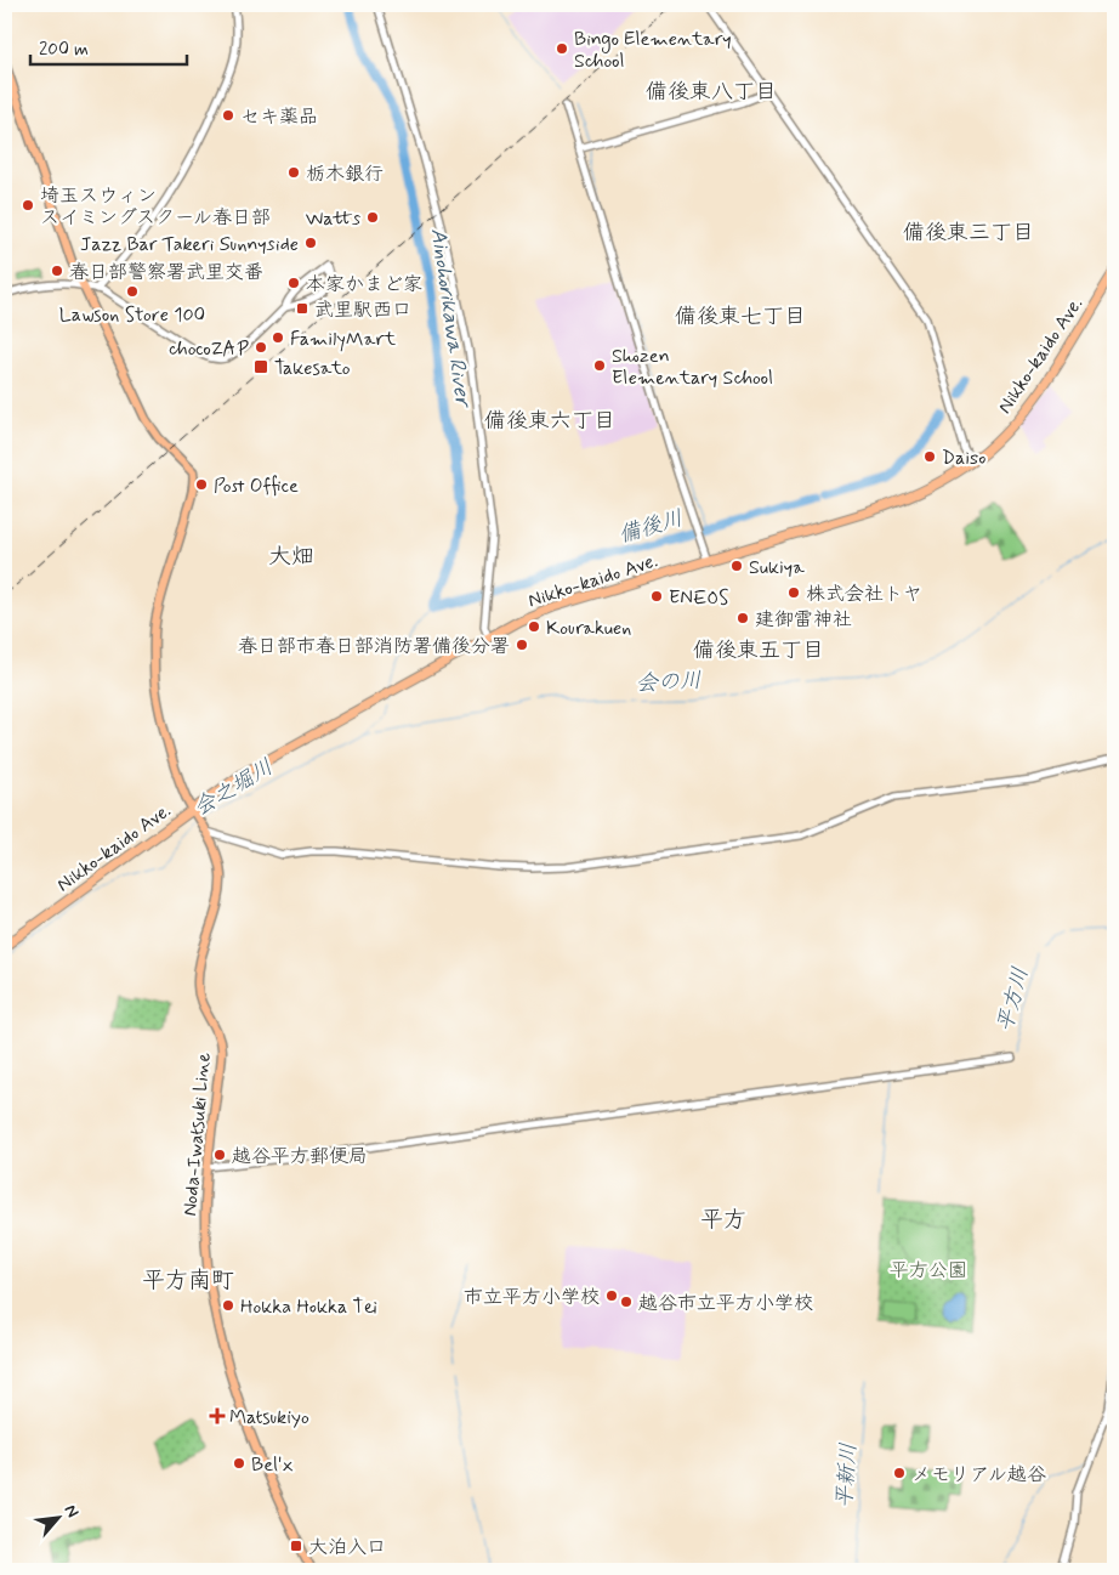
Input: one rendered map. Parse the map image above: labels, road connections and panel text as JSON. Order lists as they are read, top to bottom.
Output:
{
  "streets": {
    "highway": ["Nikko-kaido Ave."],
    "main road": ["Noda-Iwatsuki Line"]
  },
  "crossings": [
    ["Nikko-kaido Ave.", "Noda-Iwatsuki Line"]
  ],
  "districts": [
    "備後東八丁目",
    "備後東三丁目",
    "備後東七丁目",
    "備後東六丁目",
    "大畑",
    "備後東五丁目",
    "平方",
    "平方南町"
  ],
  "water": [
    "Ainohorikawa River",
    "備後川",
    "会の川",
    "会之堀川",
    "平方川",
    "平新川"
  ],
  "parks": ["平方公園"],
  "places": {
    "other": [
      "Bingo Elementary School",
      "セキ薬品",
      "栃木銀行",
      "埼玉スウィン スイミングスクール春日部",
      "Watts",
      "Jazz Bar Takeri Sunnyside",
      "春日部警察署武里交番",
      "本家かまど家",
      "Lawson Store 100",
      "FamilyMart",
      "chocoZAP",
      "Shozen Elementary School",
      "Daiso",
      "Post Office",
      "Sukiya",
      "株式会社トヤ",
      "ENEOS",
      "建御雷神社",
      "Kourakuen",
      "春日部市春日部消防署備後分署",
      "越谷平方郵便局",
      "市立平方小学校",
      "越谷市立平方小学校",
      "Hokka Hokka Tei",
      "Bel'x",
      "メモリアル越谷"
    ],
    "transit": ["武里駅西口", "Takesato", "大泊入口"],
    "health": ["Matsukiyo"]
  },
  "scale_bar": "200 m",
  "north": "top right"
}
